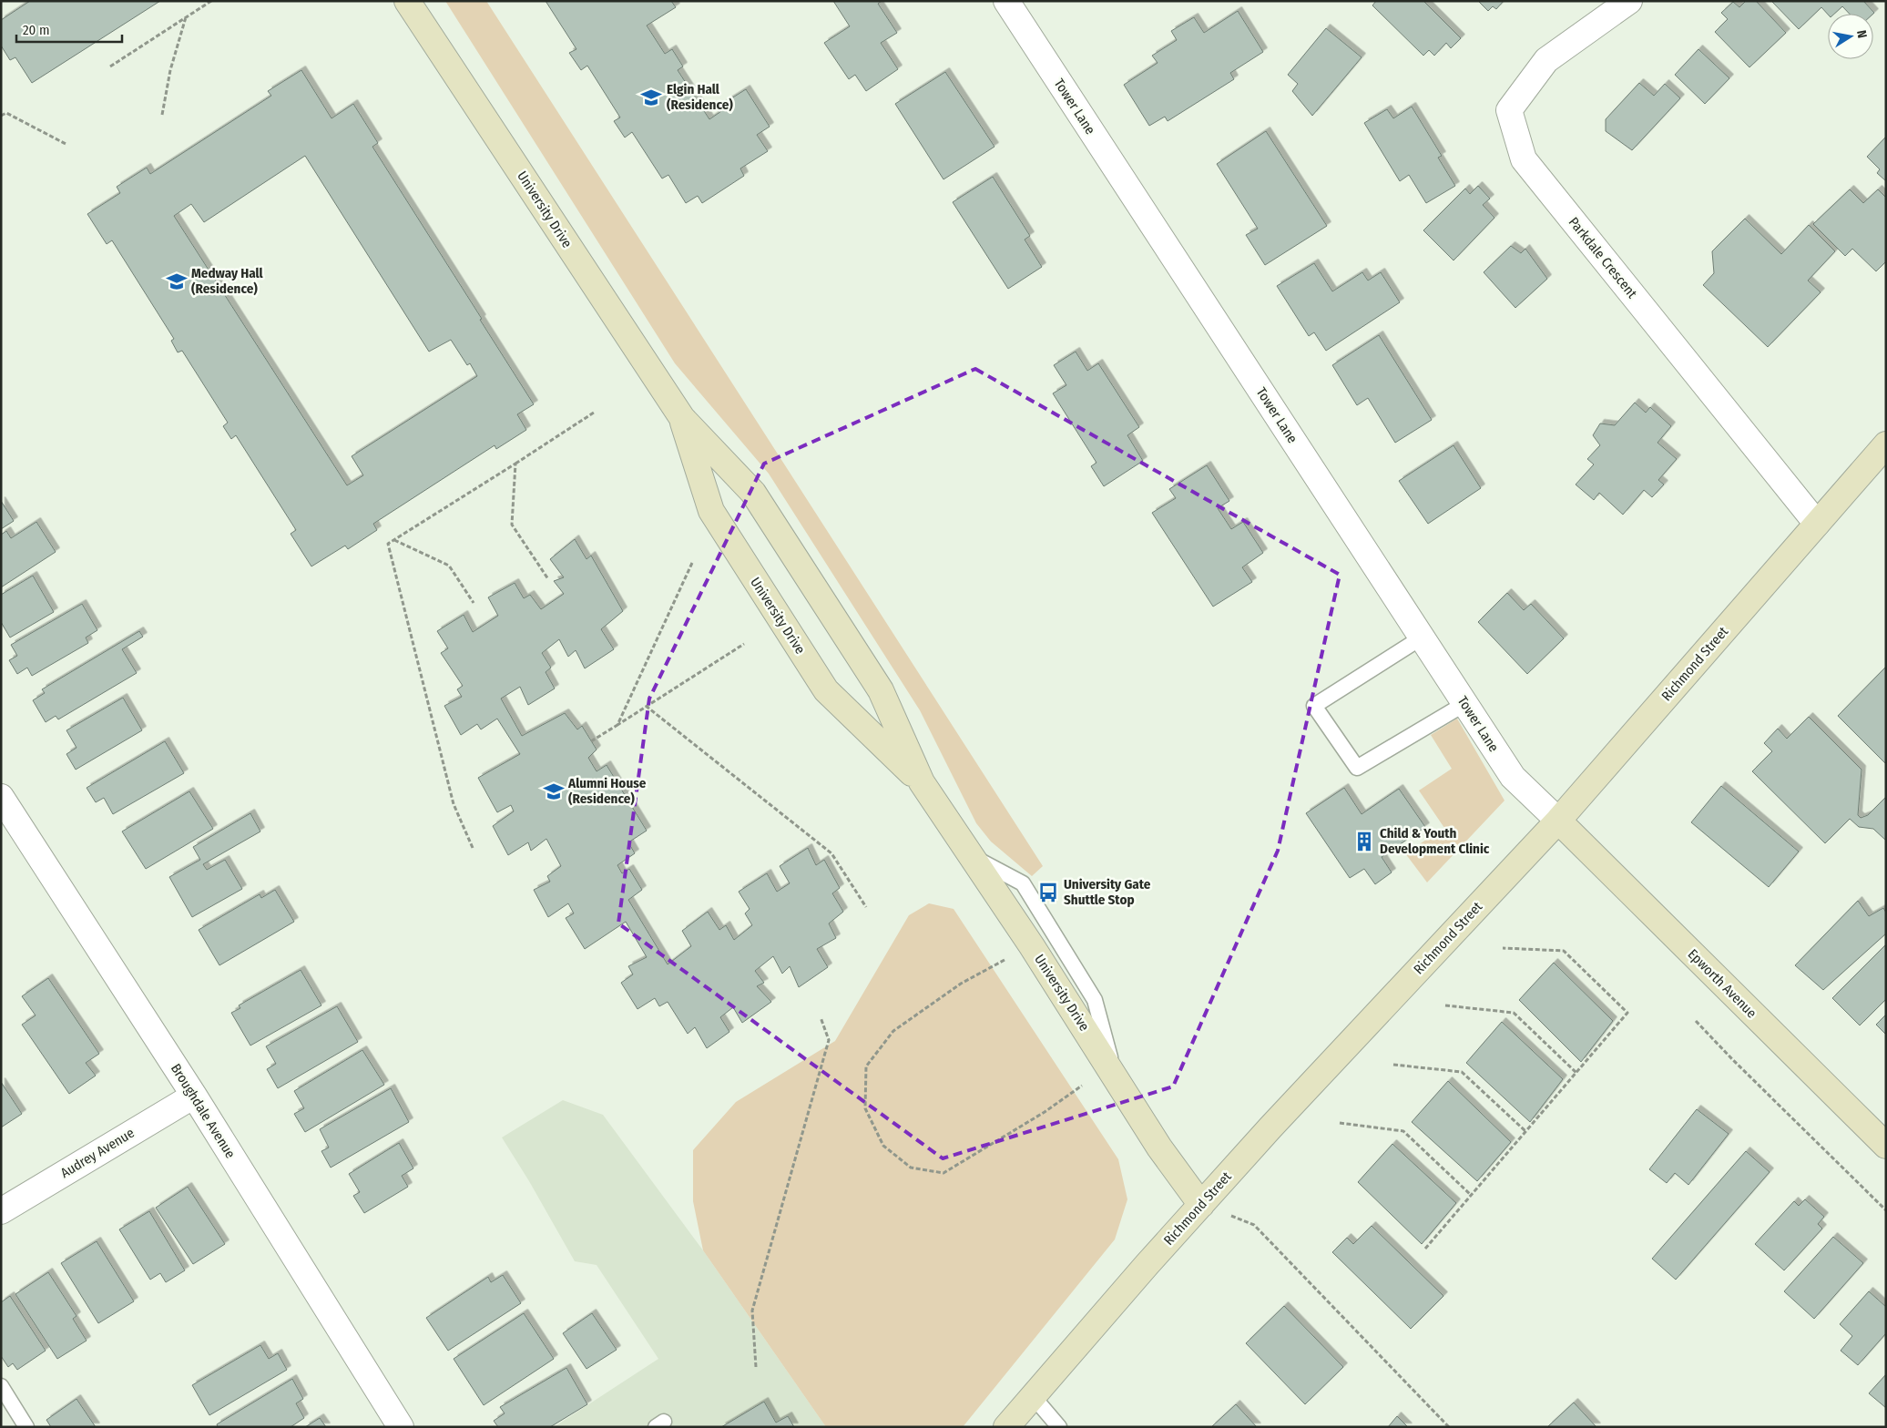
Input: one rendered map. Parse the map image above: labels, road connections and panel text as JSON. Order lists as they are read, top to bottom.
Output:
{
  "streets": {
    "street": [
      "Tower Lane",
      "University Drive",
      "Parkdale Crescent",
      "Richmond Street",
      "Epworth Avenue",
      "Broughdale Avenue",
      "Audrey Avenue"
    ]
  },
  "crossings": [
    ["Tower Lane", "Richmond Street"],
    ["Tower Lane", "Epworth Avenue"],
    ["University Drive", "Richmond Street"],
    ["Parkdale Crescent", "Richmond Street"],
    ["Richmond Street", "Epworth Avenue"],
    ["Broughdale Avenue", "Audrey Avenue"]
  ],
  "places": {
    "school or university": ["Elgin Hall (Residence)", "Medway Hall (Residence)", "Alumni House (Residence)"],
    "building": ["Child & Youth Development Clinic"],
    "bus stop": ["University Gate Shuttle Stop"]
  },
  "scale_bar": "20 m",
  "north": "right"
}
